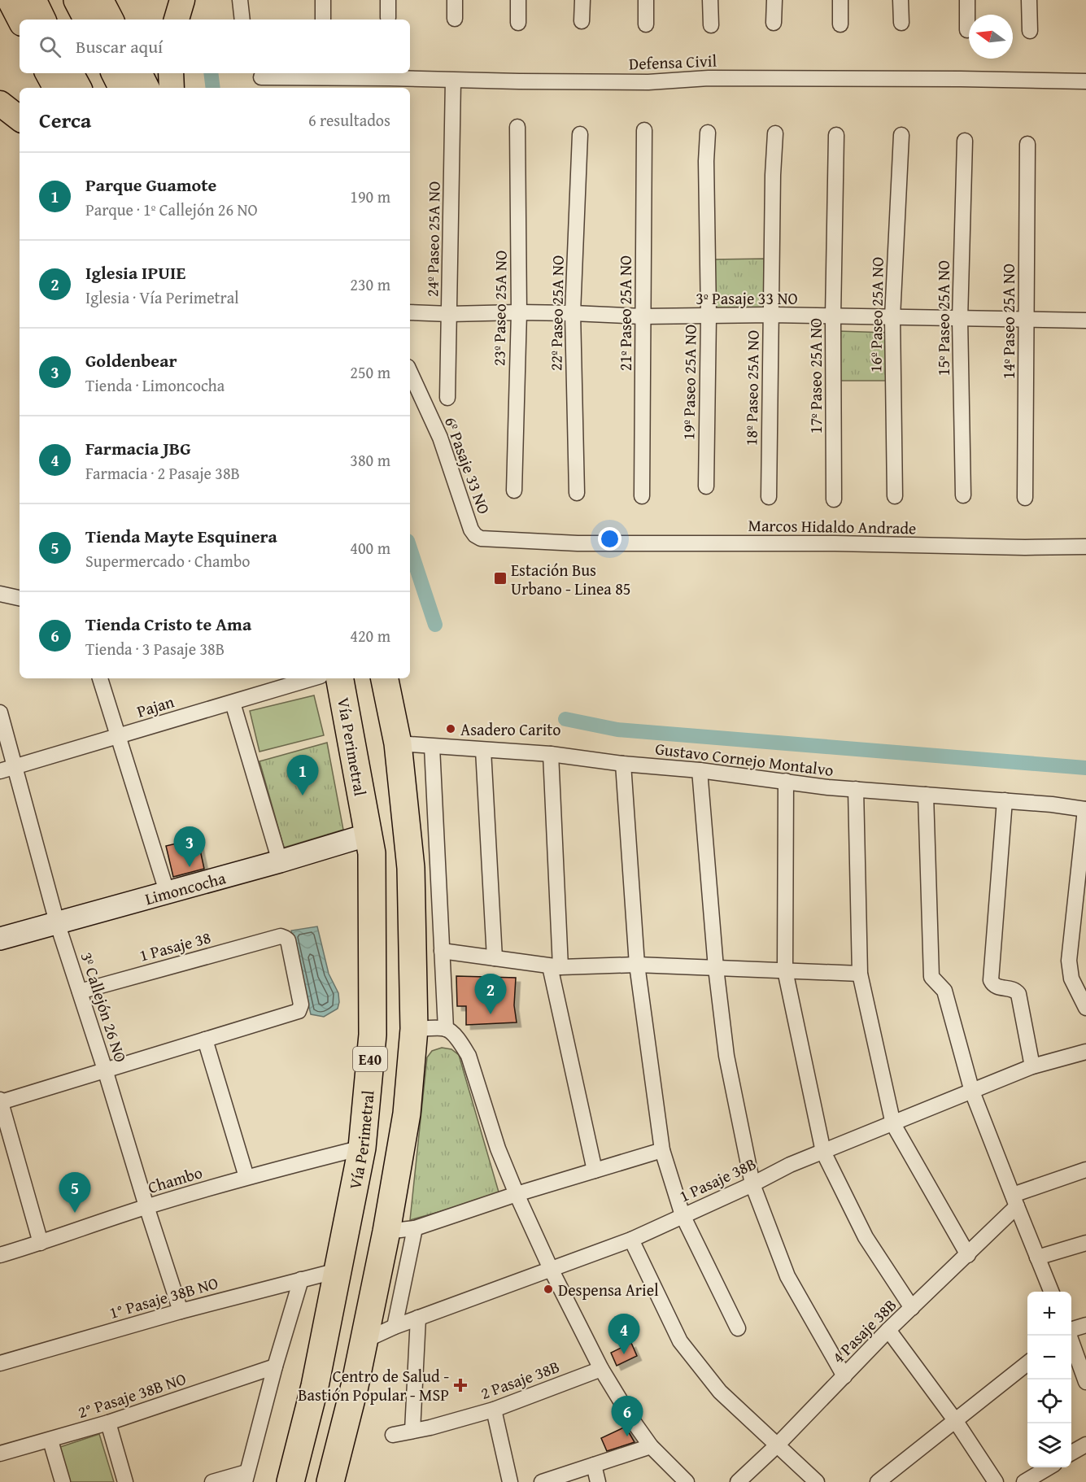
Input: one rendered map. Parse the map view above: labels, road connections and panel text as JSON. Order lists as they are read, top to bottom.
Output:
{
  "streets": {
    "highway": ["Vía Perimetral", "E40"],
    "street": [
      "Defensa Civil",
      "24º Paseo 25A NO",
      "3º Pasaje 33 NO",
      "23º Paseo 25A NO",
      "22º Paseo 25A NO",
      "21º Paseo 25A NO",
      "16º Paseo 25A NO",
      "15º Paseo 25A NO",
      "14º Paseo 25A NO",
      "17º Paseo 25A NO",
      "19º Paseo 25A NO",
      "18º Paseo 25A NO",
      "6º Pasaje 33 NO",
      "Marcos Hidaldo Andrade",
      "Pajan",
      "Gustavo Cornejo Montalvo",
      "Limoncocha",
      "1 Pasaje 38",
      "3º Callejón 26 NO",
      "Chambo",
      "1 Pasaje 38B",
      "1° Pasaje 38B NO",
      "4 Pasaje 38B",
      "2 Pasaje 38B",
      "2° Pasaje 38B NO"
    ]
  },
  "crossings": [
    ["Defensa Civil", "24º Paseo 25A NO"],
    ["24º Paseo 25A NO", "3º Pasaje 33 NO"],
    ["3º Pasaje 33 NO", "23º Paseo 25A NO"],
    ["3º Pasaje 33 NO", "22º Paseo 25A NO"],
    ["3º Pasaje 33 NO", "21º Paseo 25A NO"],
    ["3º Pasaje 33 NO", "16º Paseo 25A NO"],
    ["3º Pasaje 33 NO", "15º Paseo 25A NO"],
    ["3º Pasaje 33 NO", "14º Paseo 25A NO"],
    ["3º Pasaje 33 NO", "17º Paseo 25A NO"],
    ["3º Pasaje 33 NO", "19º Paseo 25A NO"],
    ["3º Pasaje 33 NO", "18º Paseo 25A NO"],
    ["6º Pasaje 33 NO", "Marcos Hidaldo Andrade"],
    ["Pajan", "3º Callejón 26 NO"],
    ["Vía Perimetral", "Limoncocha"],
    ["Vía Perimetral", "Chambo"],
    ["Vía Perimetral", "1° Pasaje 38B NO"],
    ["Gustavo Cornejo Montalvo", "E40"],
    ["Limoncocha", "3º Callejón 26 NO"],
    ["1 Pasaje 38", "3º Callejón 26 NO"],
    ["3º Callejón 26 NO", "Chambo"],
    ["3º Callejón 26 NO", "1° Pasaje 38B NO"],
    ["E40", "1 Pasaje 38B"]
  ],
  "places": {
    "transit": ["Estación Bus Urbano - Linea 85"],
    "other": ["Asadero Carito", "Despensa Ariel"],
    "health": ["Centro de Salud - Bastión Popular - MSP"]
  },
  "north": "left",
  "page": {
    "search": "Buscar aquí",
    "heading": ["Cerca", "6 resultados"],
    "list": [
      {
        "mark": "1",
        "name": "Parque Guamote",
        "note": "Parque · 1º Callejón 26 NO",
        "value": "190 m"
      },
      {
        "mark": "2",
        "name": "Iglesia IPUIE",
        "note": "Iglesia · Vía Perimetral",
        "value": "230 m"
      },
      {
        "mark": "3",
        "name": "Goldenbear",
        "note": "Tienda · Limoncocha",
        "value": "250 m"
      },
      {
        "mark": "4",
        "name": "Farmacia JBG",
        "note": "Farmacia · 2 Pasaje 38B",
        "value": "380 m"
      },
      {
        "mark": "5",
        "name": "Tienda Mayte Esquinera",
        "note": "Supermercado · Chambo",
        "value": "400 m"
      },
      {
        "mark": "6",
        "name": "Tienda Cristo te Ama",
        "note": "Tienda · 3 Pasaje 38B",
        "value": "420 m"
      }
    ],
    "pins": [
      "1",
      "3",
      "2",
      "5",
      "4",
      "6"
    ],
    "map_buttons": ["+", "−"]
  }
}
